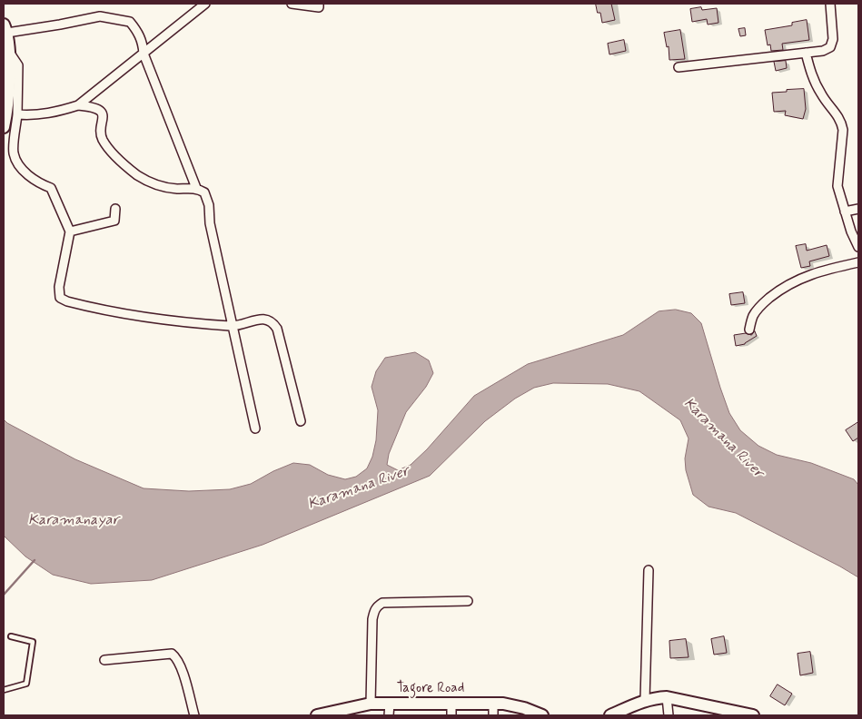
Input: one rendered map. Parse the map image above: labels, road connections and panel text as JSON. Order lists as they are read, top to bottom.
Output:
{
  "streets": {
    "street": ["Tagore Road"]
  },
  "water": ["Karamana River", "Karamanayar"]
}
